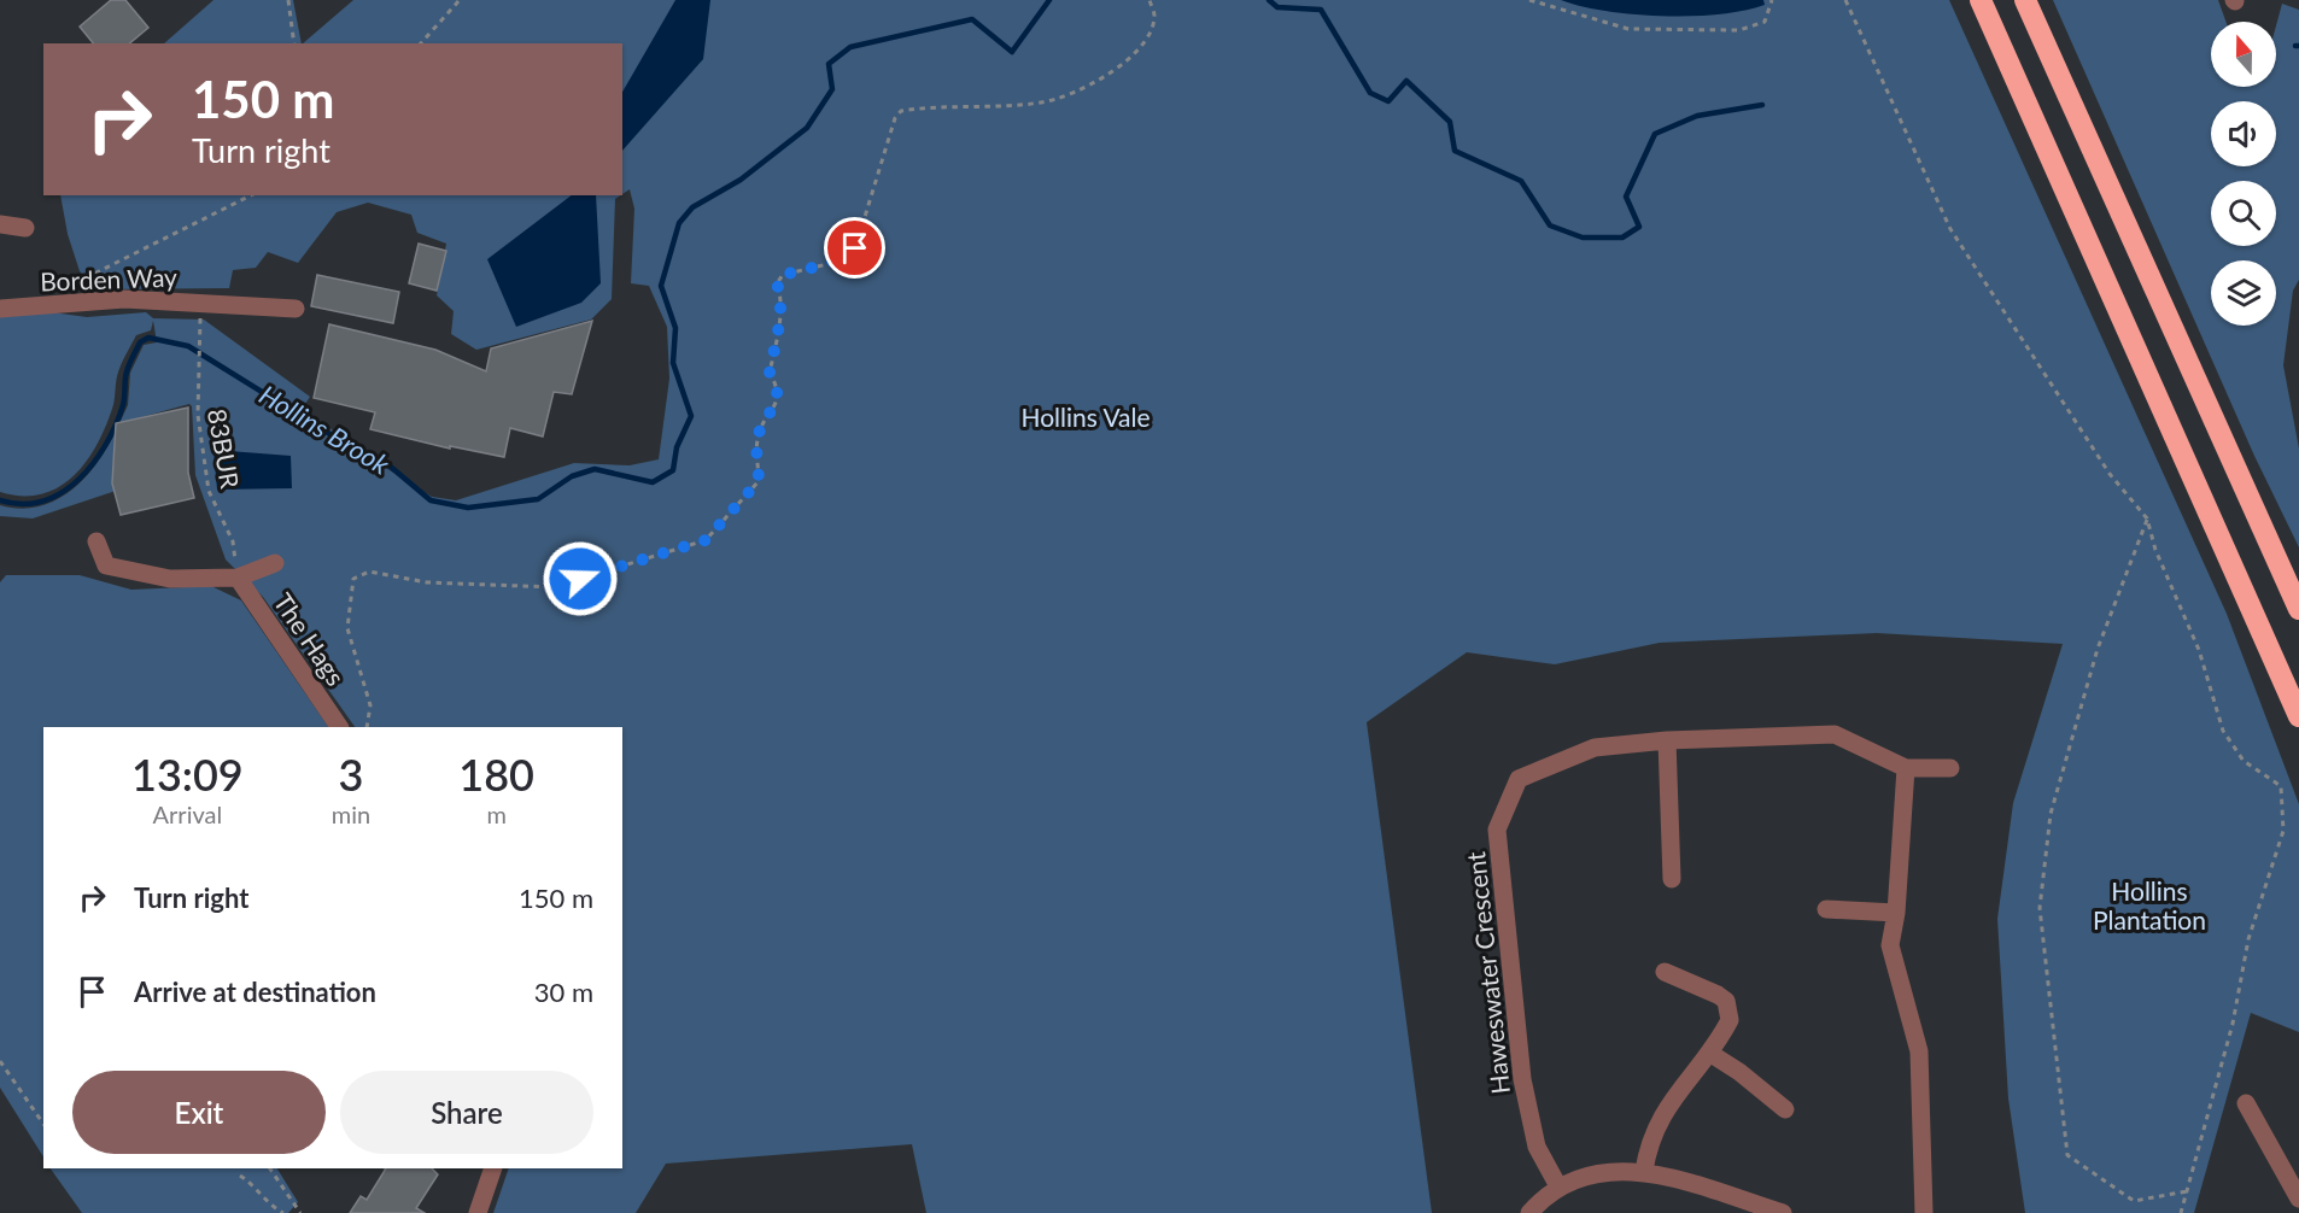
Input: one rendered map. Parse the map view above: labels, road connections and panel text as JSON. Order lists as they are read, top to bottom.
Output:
{
  "streets": {
    "street": ["Borden Way", "The Hags", "Haweswater Crescent"],
    "path": ["83BUR"]
  },
  "crossings": [
    ["83BUR", "The Hags"]
  ],
  "water": ["Hollins Brook"],
  "parks": ["Hollins Vale", "Hollins Plantation"],
  "north": "top",
  "page": {
    "turn": ["150 m", "Turn right"],
    "eta": [
      "13:09",
      "Arrival",
      "3",
      "min",
      "180",
      "m"
    ],
    "list": [
      {
        "name": "Turn right",
        "value": "150 m"
      },
      {
        "name": "Arrive at destination",
        "value": "30 m"
      }
    ],
    "buttons": ["Exit", "Share"]
  }
}
